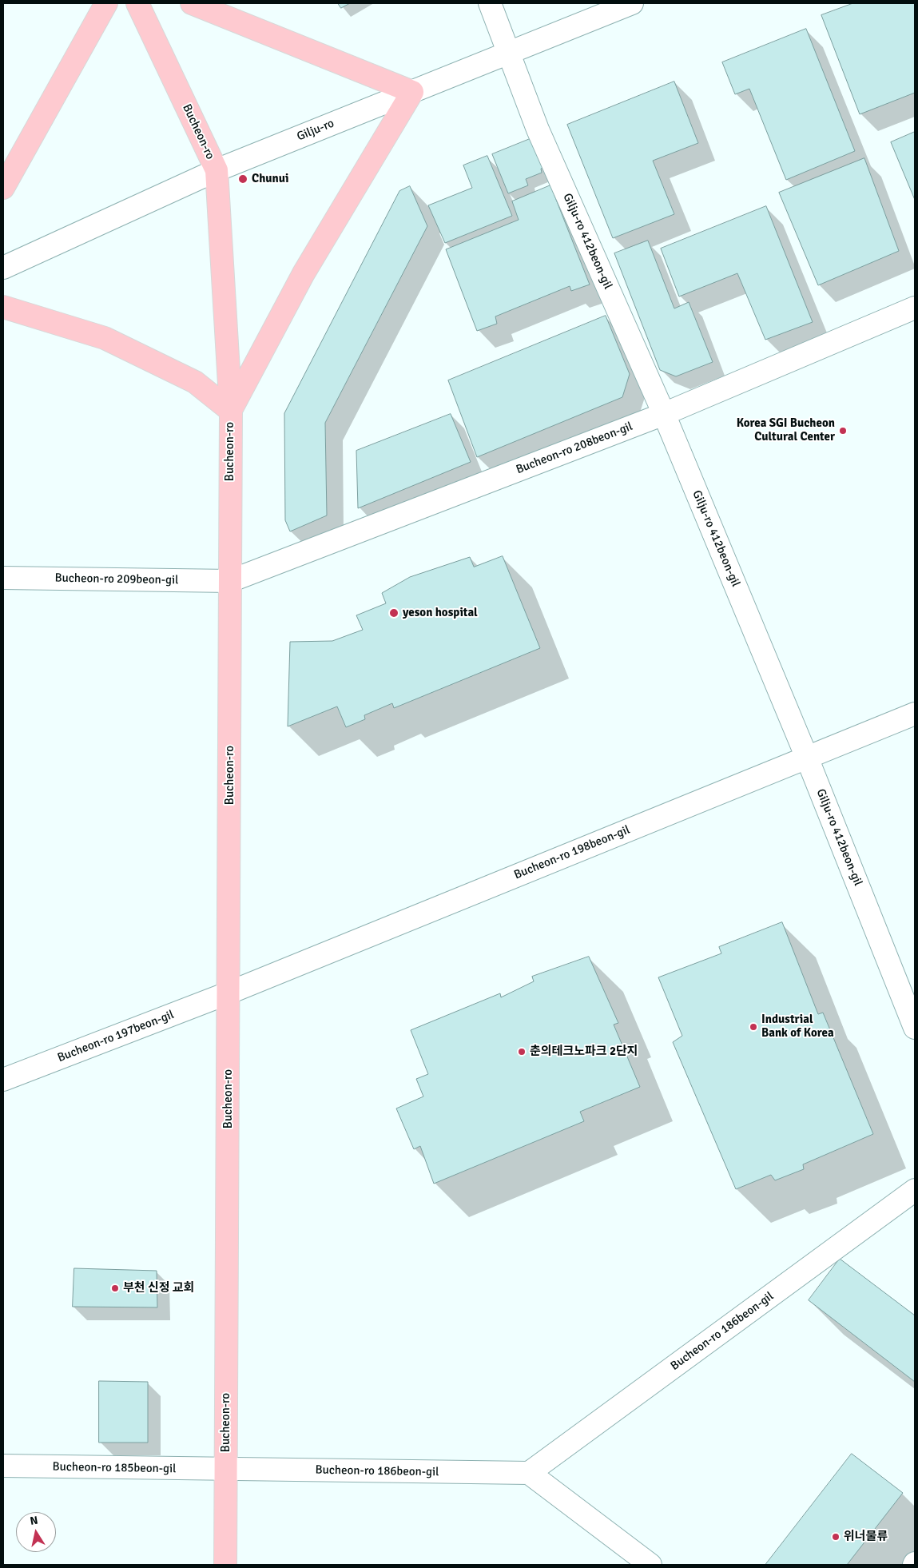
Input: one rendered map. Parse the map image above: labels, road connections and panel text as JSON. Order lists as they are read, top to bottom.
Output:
{
  "streets": {
    "main road": ["Bucheon-ro"],
    "street": [
      "Gilju-ro",
      "Gilju-ro 412beon-gil",
      "Bucheon-ro 208beon-gil",
      "Bucheon-ro 209beon-gil",
      "Bucheon-ro 198beon-gil",
      "Bucheon-ro 197beon-gil",
      "Bucheon-ro 186beon-gil",
      "Bucheon-ro 185beon-gil"
    ]
  },
  "crossings": [
    ["Gilju-ro", "Bucheon-ro"],
    ["Gilju-ro", "Gilju-ro 412beon-gil"],
    ["Bucheon-ro", "Bucheon-ro 208beon-gil"],
    ["Bucheon-ro", "Bucheon-ro 209beon-gil"],
    ["Bucheon-ro", "Bucheon-ro 198beon-gil"],
    ["Bucheon-ro", "Bucheon-ro 197beon-gil"],
    ["Bucheon-ro", "Bucheon-ro 186beon-gil"],
    ["Bucheon-ro", "Bucheon-ro 185beon-gil"],
    ["Gilju-ro 412beon-gil", "Bucheon-ro 208beon-gil"],
    ["Gilju-ro 412beon-gil", "Bucheon-ro 198beon-gil"],
    ["Bucheon-ro 208beon-gil", "Bucheon-ro 209beon-gil"],
    ["Bucheon-ro 198beon-gil", "Bucheon-ro 197beon-gil"],
    ["Bucheon-ro 186beon-gil", "Bucheon-ro 185beon-gil"]
  ],
  "places": [
    "Chunui",
    "Korea SGI Bucheon Cultural Center",
    "yeson hospital",
    "Industrial Bank of Korea",
    "춘의테크노파크 2단지",
    "부천 신정 교회",
    "위너물류"
  ],
  "north": "top"
}
